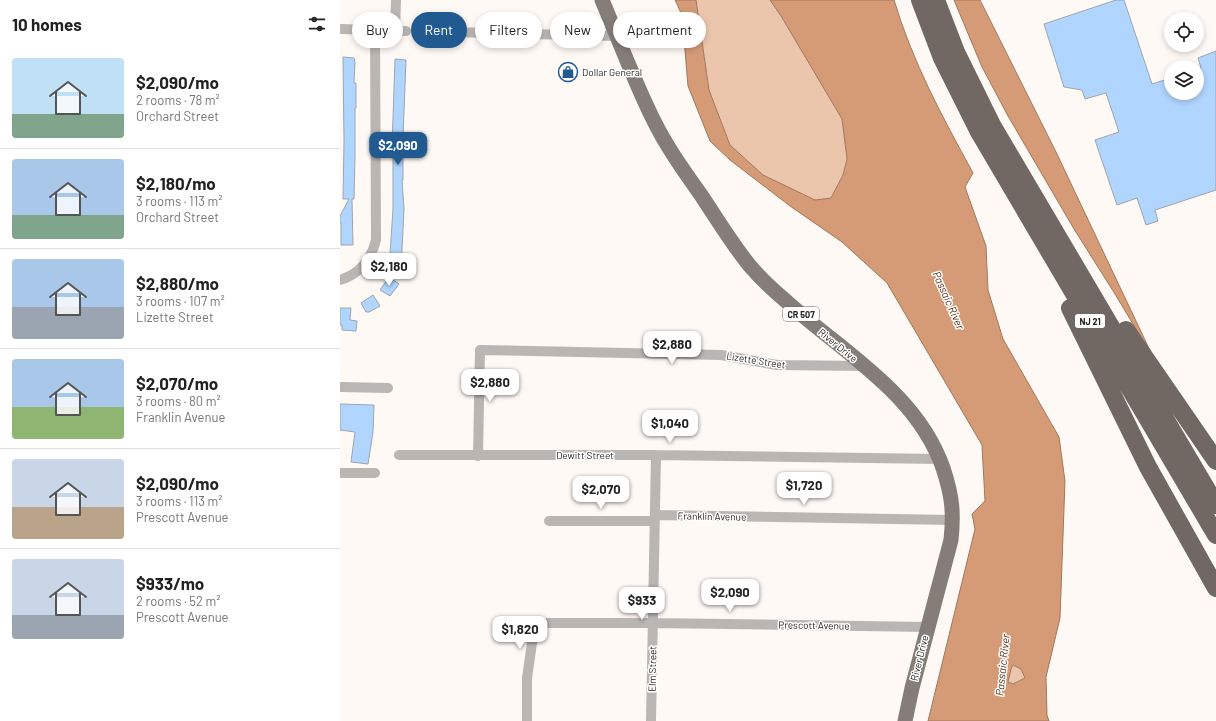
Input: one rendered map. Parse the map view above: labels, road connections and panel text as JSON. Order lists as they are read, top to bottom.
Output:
{
  "streets": {
    "highway": ["NJ 21"],
    "main road": ["CR 507", "River Drive"],
    "street": [
      "Lizette Street",
      "Dewitt Street",
      "Franklin Avenue",
      "Prescott Avenue",
      "Elm Street"
    ]
  },
  "crossings": [
    ["River Drive", "Lizette Street"],
    ["River Drive", "Dewitt Street"],
    ["River Drive", "Franklin Avenue"],
    ["River Drive", "Prescott Avenue"],
    ["Lizette Street", "Dewitt Street"],
    ["Dewitt Street", "Elm Street"],
    ["Franklin Avenue", "Elm Street"],
    ["Prescott Avenue", "Elm Street"]
  ],
  "water": ["Passaic River"],
  "places": {
    "shop": ["Dollar General"]
  },
  "page": {
    "heading": "10 homes",
    "chip": [
      "Buy",
      "Rent",
      "Filters",
      "New",
      "Apartment"
    ],
    "list": [
      {
        "name": "$2,090/mo",
        "note": "2 rooms · 78 m² · Orchard Street"
      },
      {
        "name": "$2,180/mo",
        "note": "3 rooms · 113 m² · Orchard Street"
      },
      {
        "name": "$2,880/mo",
        "note": "3 rooms · 107 m² · Lizette Street"
      },
      {
        "name": "$2,070/mo",
        "note": "3 rooms · 80 m² · Franklin Avenue"
      },
      {
        "name": "$2,090/mo",
        "note": "3 rooms · 113 m² · Prescott Avenue"
      },
      {
        "name": "$933/mo",
        "note": "2 rooms · 52 m² · Prescott Avenue"
      }
    ],
    "price": [
      "$2,090",
      "$2,180",
      "$2,880",
      "$2,880",
      "$1,040",
      "$1,720",
      "$2,070",
      "$2,090",
      "$933",
      "$1,820"
    ]
  }
}
